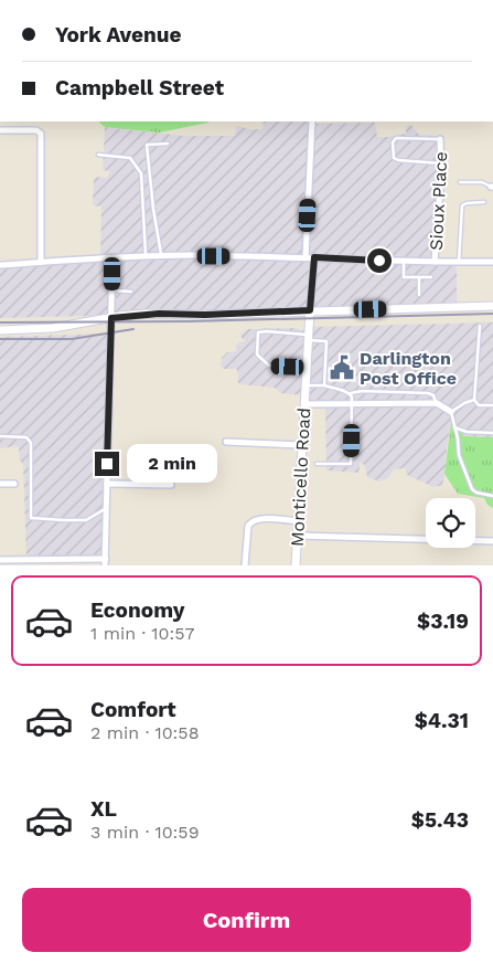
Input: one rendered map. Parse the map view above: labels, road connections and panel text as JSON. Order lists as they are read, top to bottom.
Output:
{
  "streets": {
    "main road": ["Monticello Road"],
    "street": ["Sioux Place"]
  },
  "places": {
    "public building": ["Darlington Post Office"]
  },
  "page": {
    "banner": ["York Avenue", "Campbell Street"],
    "bubble": "2 min",
    "list": [
      {
        "name": "Economy",
        "note": "1 min · 10:57",
        "value": "$3.19"
      },
      {
        "name": "Comfort",
        "note": "2 min · 10:58",
        "value": "$4.31"
      },
      {
        "name": "XL",
        "note": "3 min · 10:59",
        "value": "$5.43"
      }
    ],
    "buttons": "Confirm"
  }
}
